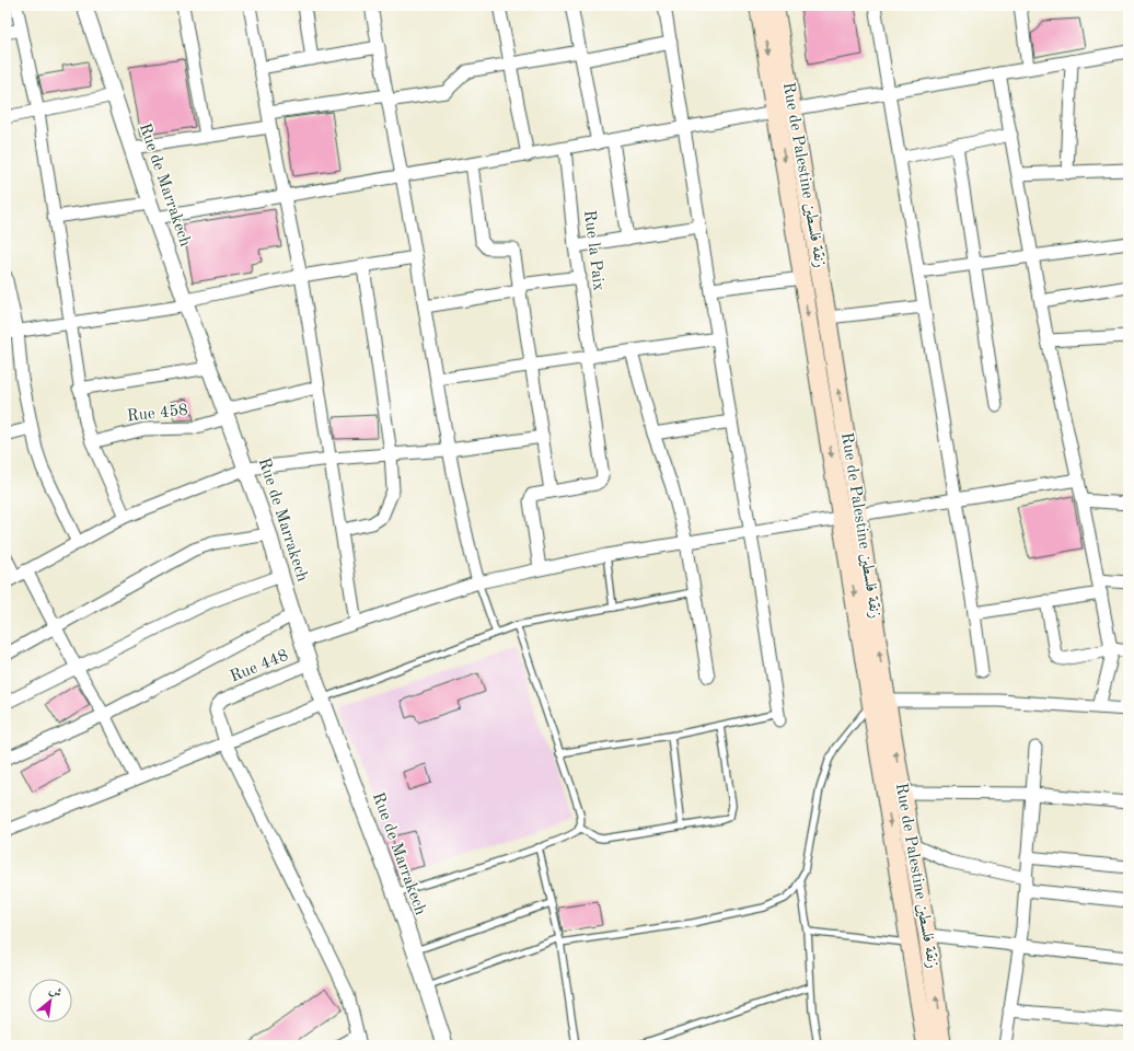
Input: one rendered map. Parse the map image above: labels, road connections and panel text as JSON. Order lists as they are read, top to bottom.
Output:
{
  "streets": {
    "main road": ["Rue de Palestine زنقة فلسطين"],
    "street": [
      "Rue de Marrakech",
      "Rue la Paix",
      "Rue 458",
      "Rue 448"
    ]
  },
  "crossings": [
    ["Rue de Marrakech", "Rue 458"],
    ["Rue de Marrakech", "Rue 448"]
  ],
  "north": "top right"
}
